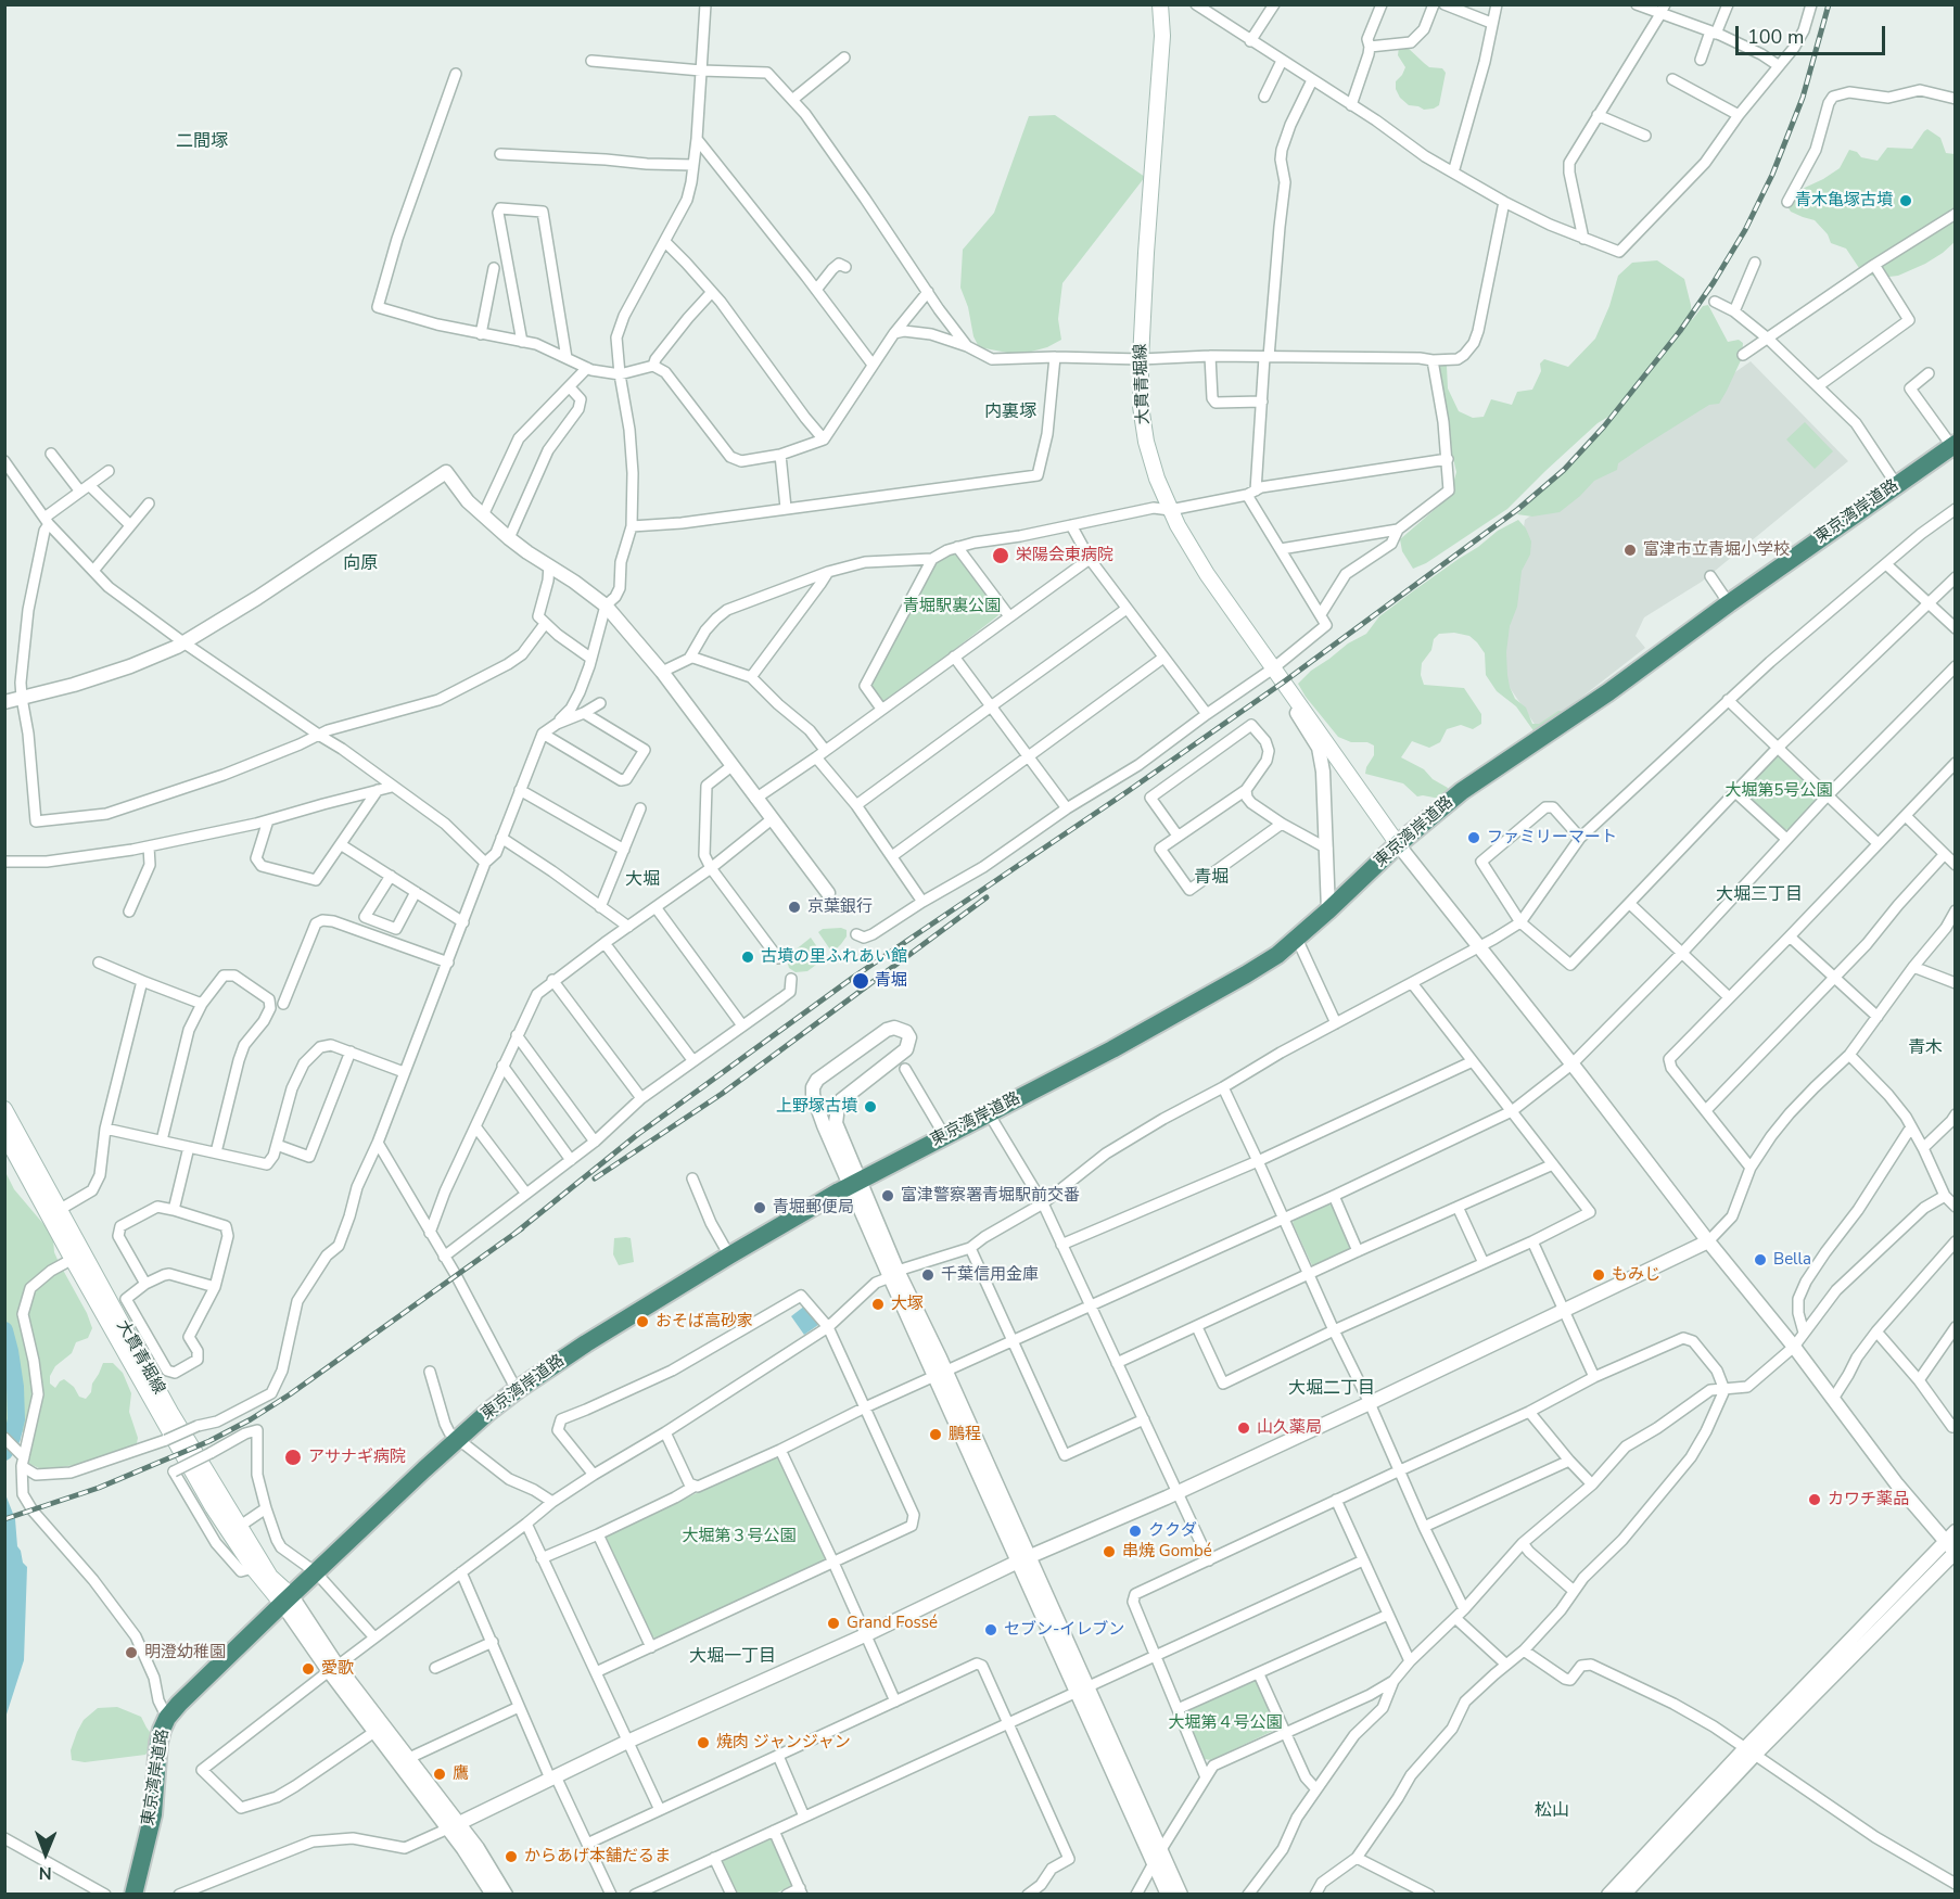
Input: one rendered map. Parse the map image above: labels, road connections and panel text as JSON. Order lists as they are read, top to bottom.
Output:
{
  "streets": {
    "highway": ["東京湾岸道路"],
    "main road": ["大貫青堀線"]
  },
  "crossings": [
    ["大貫青堀線", "東京湾岸道路"]
  ],
  "districts": [
    "二間塚",
    "内裏塚",
    "向原",
    "青堀",
    "大堀",
    "大堀三丁目",
    "青木",
    "大堀二丁目",
    "大堀一丁目",
    "松山"
  ],
  "parks": [
    "青堀駅裏公園",
    "大堀第5号公園",
    "大堀第３号公園",
    "大堀第４号公園"
  ],
  "places": [
    "青木亀塚古墳",
    "富津市立青堀小学校",
    "栄陽会東病院",
    "ファミリーマート",
    "京葉銀行",
    "古墳の里ふれあい館",
    "青堀",
    "上野塚古墳",
    "富津警察署青堀駅前交番",
    "青堀郵便局",
    "Bella",
    "千葉信用金庫",
    "もみじ",
    "大塚",
    "おそば高砂家",
    "山久薬局",
    "鵬程",
    "アサナギ病院",
    "カワチ薬品",
    "ククダ",
    "串焼 Gombé",
    "Grand Fossé",
    "セブン-イレブン",
    "明澄幼稚園",
    "愛歌",
    "焼肉 ジャンジャン",
    "鷹",
    "からあげ本舗だるま"
  ],
  "scale_bar": "100 m",
  "north": "bottom"
}
